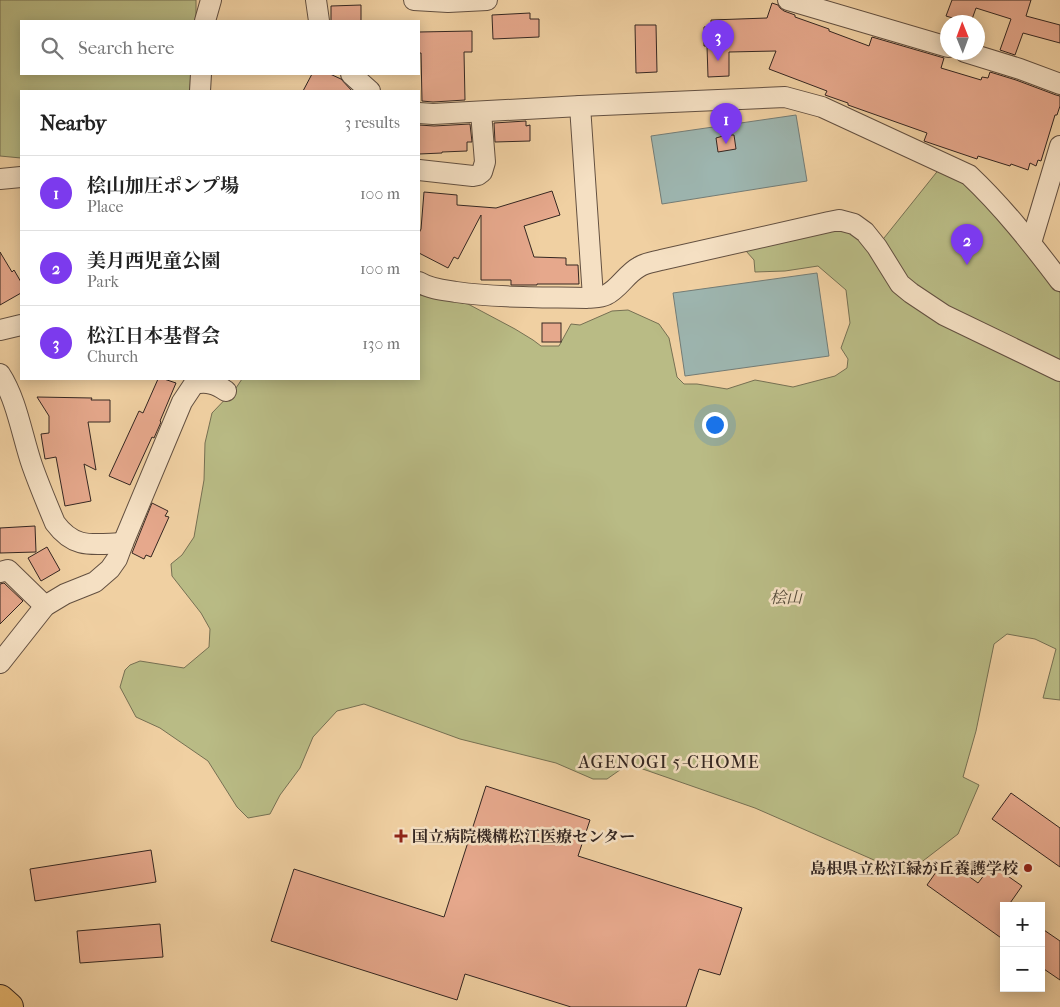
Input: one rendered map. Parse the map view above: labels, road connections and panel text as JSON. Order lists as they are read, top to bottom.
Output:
{
  "districts": ["AGENOGI 5-CHOME"],
  "parks": ["桧山"],
  "places": {
    "health": ["国立病院機構松江医療センター"],
    "other": ["島根県立松江緑が丘養護学校"]
  },
  "north": "top",
  "page": {
    "pins": ["3", "1", "2"],
    "search": "Search here",
    "heading": ["Nearby", "3 results"],
    "list": [
      {
        "mark": "1",
        "name": "桧山加圧ポンプ場",
        "note": "Place",
        "value": "100 m"
      },
      {
        "mark": "2",
        "name": "美月西児童公園",
        "note": "Park",
        "value": "100 m"
      },
      {
        "mark": "3",
        "name": "松江日本基督会",
        "note": "Church",
        "value": "130 m"
      }
    ],
    "map_buttons": ["+", "−"]
  }
}
